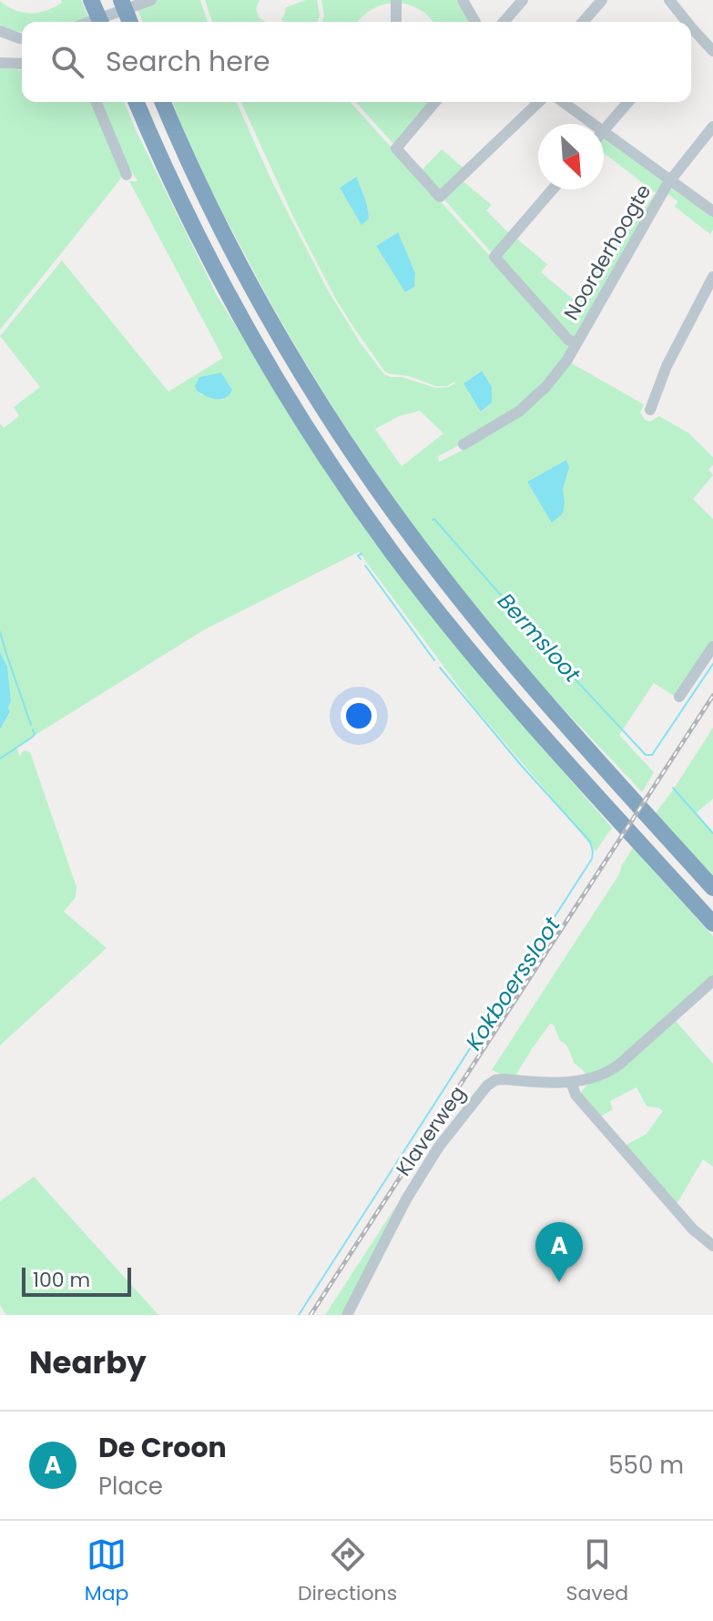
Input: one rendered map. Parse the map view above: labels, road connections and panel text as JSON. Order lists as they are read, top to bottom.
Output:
{
  "streets": {
    "street": ["Noorderhoogte", "Klaverweg"]
  },
  "water": ["Bermsloot", "Kokboerssloot"],
  "scale_bar": "100 m",
  "north": "bottom right",
  "page": {
    "search": "Search here",
    "pins": "A",
    "scale": "100 m",
    "heading": "Nearby",
    "list": [
      {
        "mark": "A",
        "name": "De Croon",
        "note": "Place",
        "value": "550 m"
      }
    ],
    "nav": ["Map", "Directions", "Saved"]
  }
}
